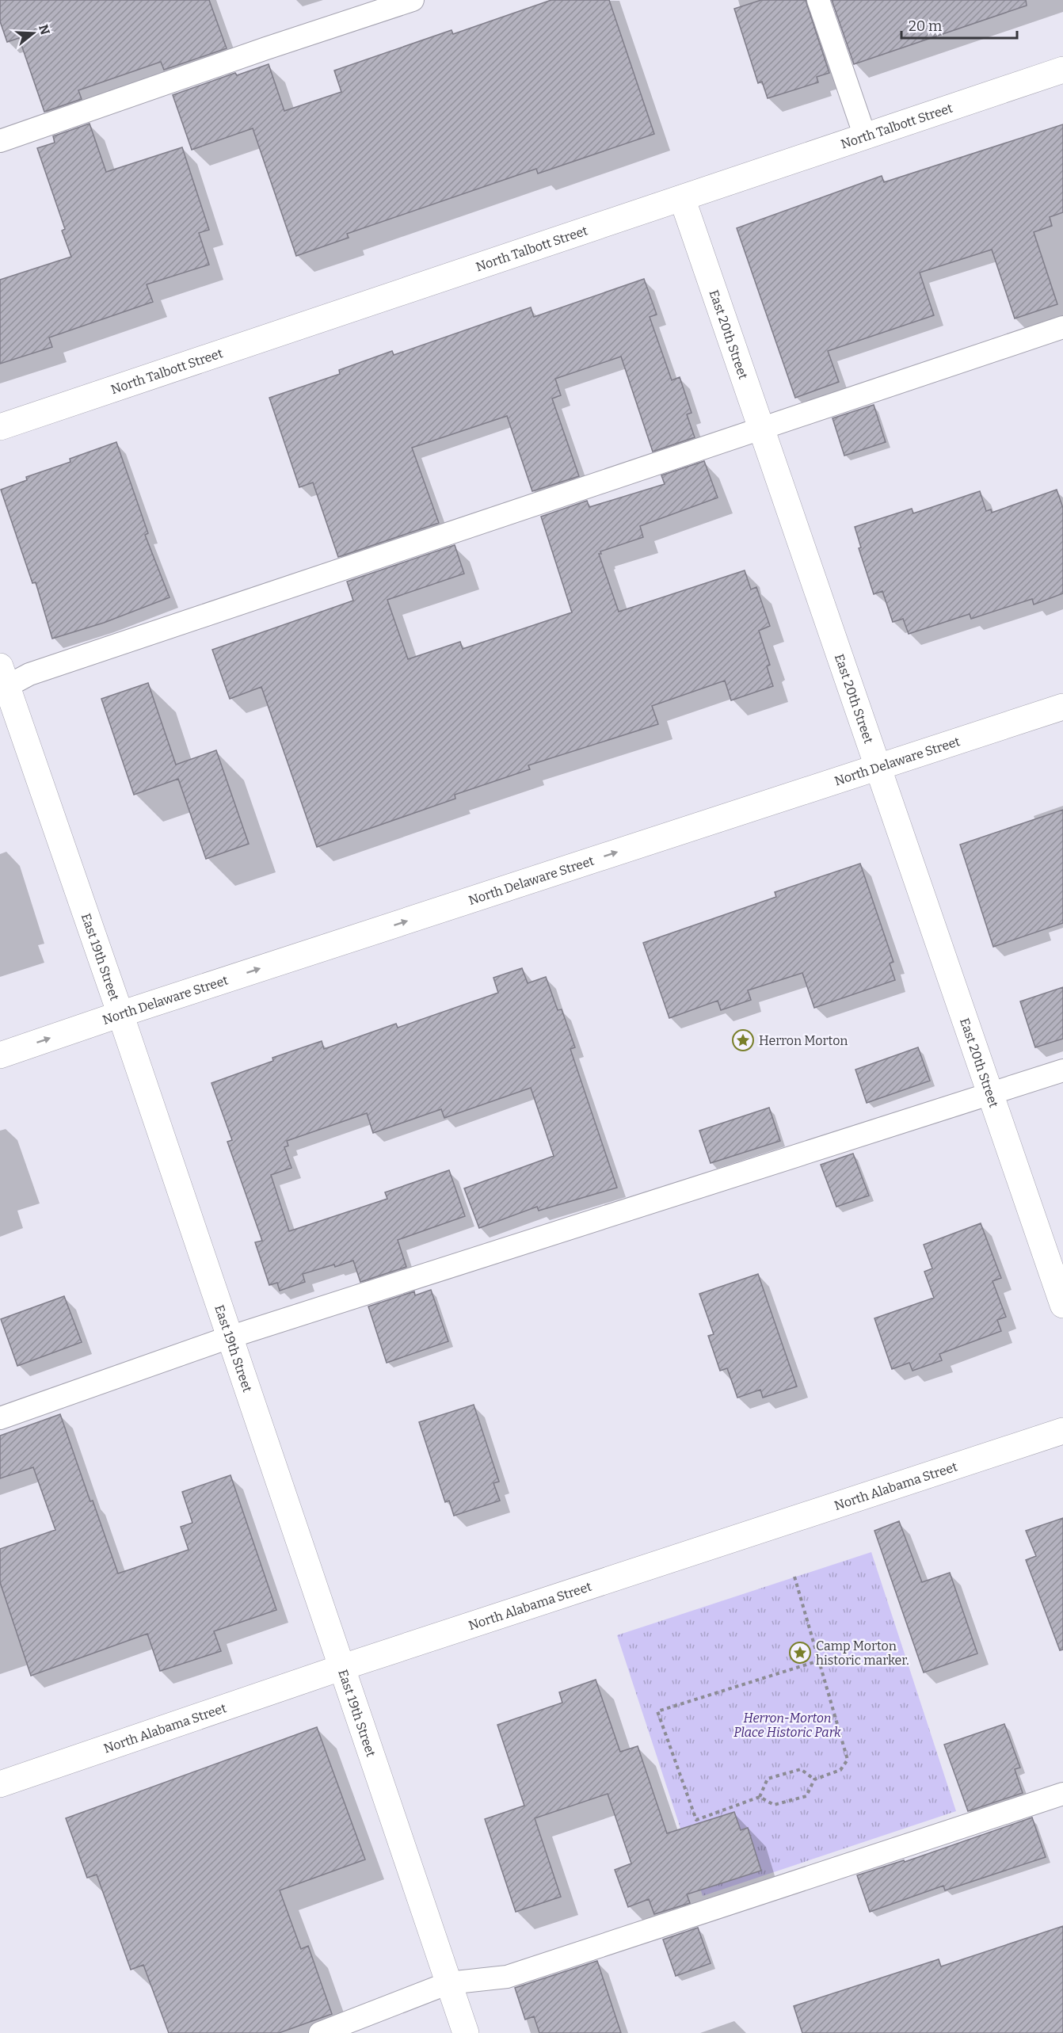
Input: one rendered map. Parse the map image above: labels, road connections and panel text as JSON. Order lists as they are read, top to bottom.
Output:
{
  "streets": {
    "street": [
      "North Talbott Street",
      "East 20th Street",
      "North Delaware Street",
      "East 19th Street",
      "North Alabama Street"
    ]
  },
  "crossings": [
    ["North Talbott Street", "East 20th Street"],
    ["East 20th Street", "North Delaware Street"],
    ["North Delaware Street", "East 19th Street"],
    ["East 19th Street", "North Alabama Street"]
  ],
  "one_way": ["North Delaware Street"],
  "parks": ["Herron-Morton Place Historic Park"],
  "places": {
    "place": ["Herron Morton", "Camp Morton historic marker."]
  },
  "scale_bar": "20 m",
  "north": "right"
}
